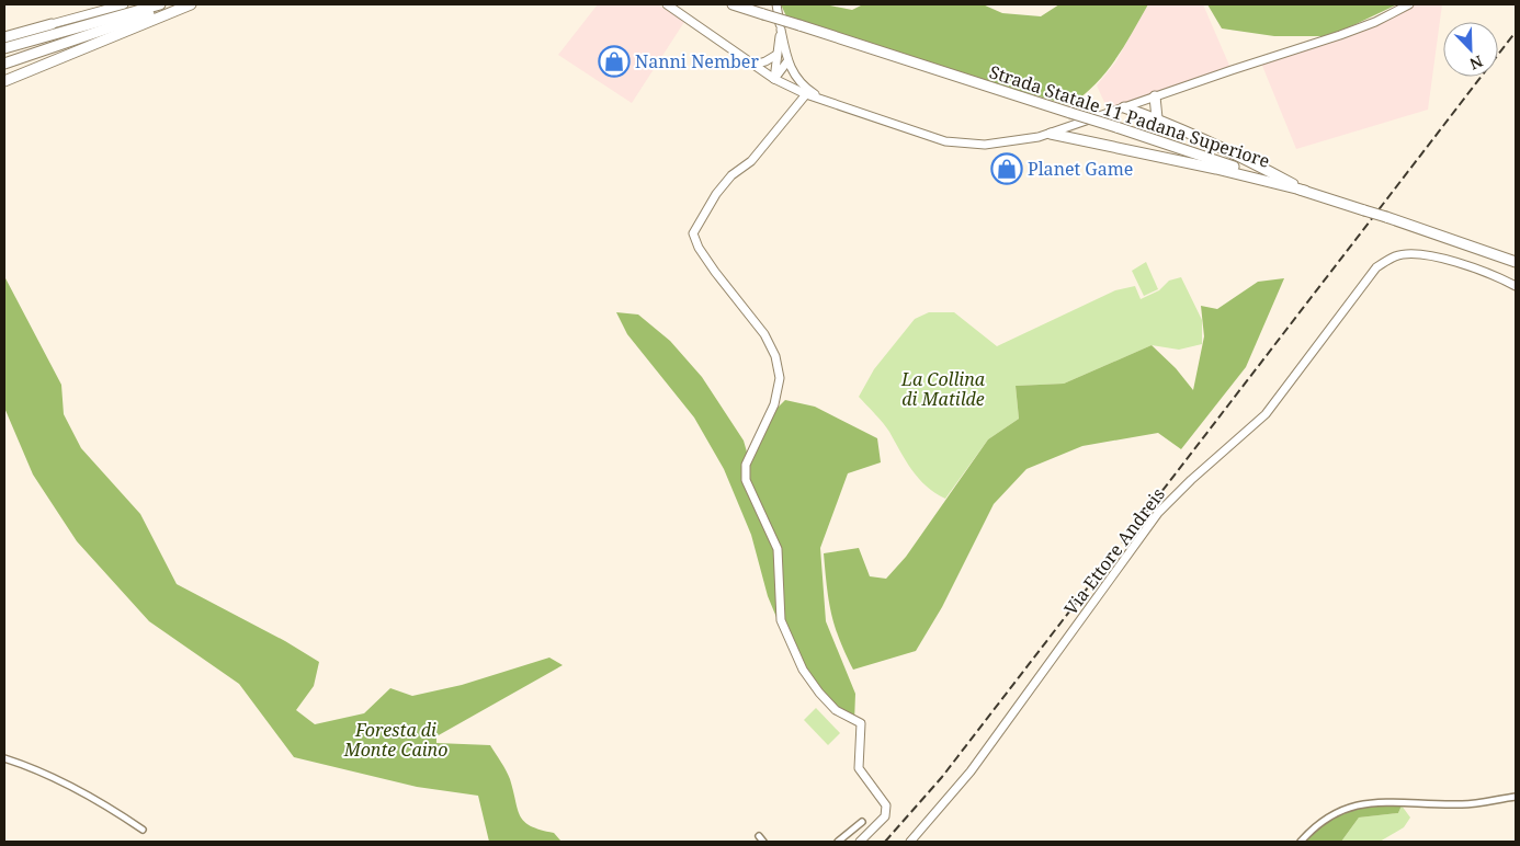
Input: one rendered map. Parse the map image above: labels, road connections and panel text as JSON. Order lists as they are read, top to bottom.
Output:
{
  "streets": {
    "highway": ["Strada Statale 11 Padana Superiore"],
    "street": ["Via Ettore Andreis"]
  },
  "parks": ["La Collina di Matilde", "Foresta di Monte Caino"],
  "places": {
    "shop": ["Nanni Nember", "Planet Game"]
  },
  "north": "bottom right"
}
